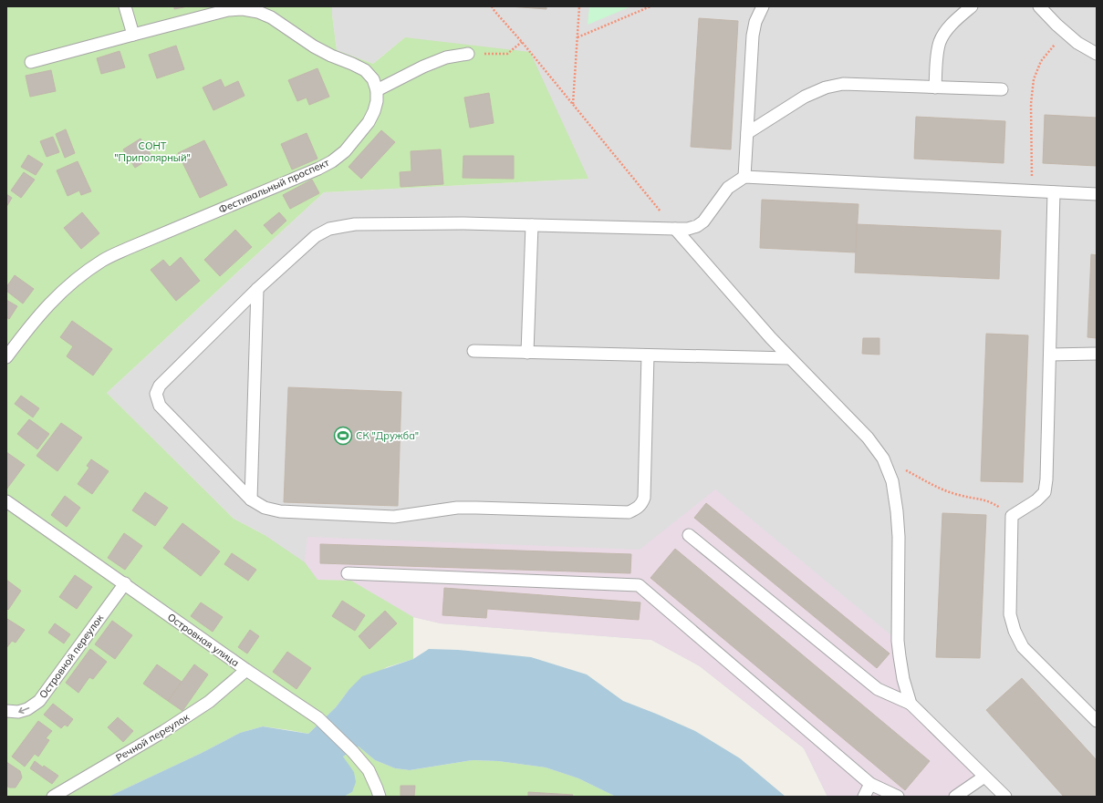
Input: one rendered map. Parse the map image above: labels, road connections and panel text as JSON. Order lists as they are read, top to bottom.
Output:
{
  "streets": {
    "lane": [
      "Фестивальный проспект",
      "Островная улица",
      "Островной переулок",
      "Речной переулок"
    ]
  },
  "crossings": [
    ["Островная улица", "Островной переулок"],
    ["Островная улица", "Речной переулок"]
  ],
  "one_way": ["Островной переулок"],
  "parks": ["СОНТ \"Приполярный\""],
  "places": {
    "sports": ["СК \"Дружба\""]
  }
}
